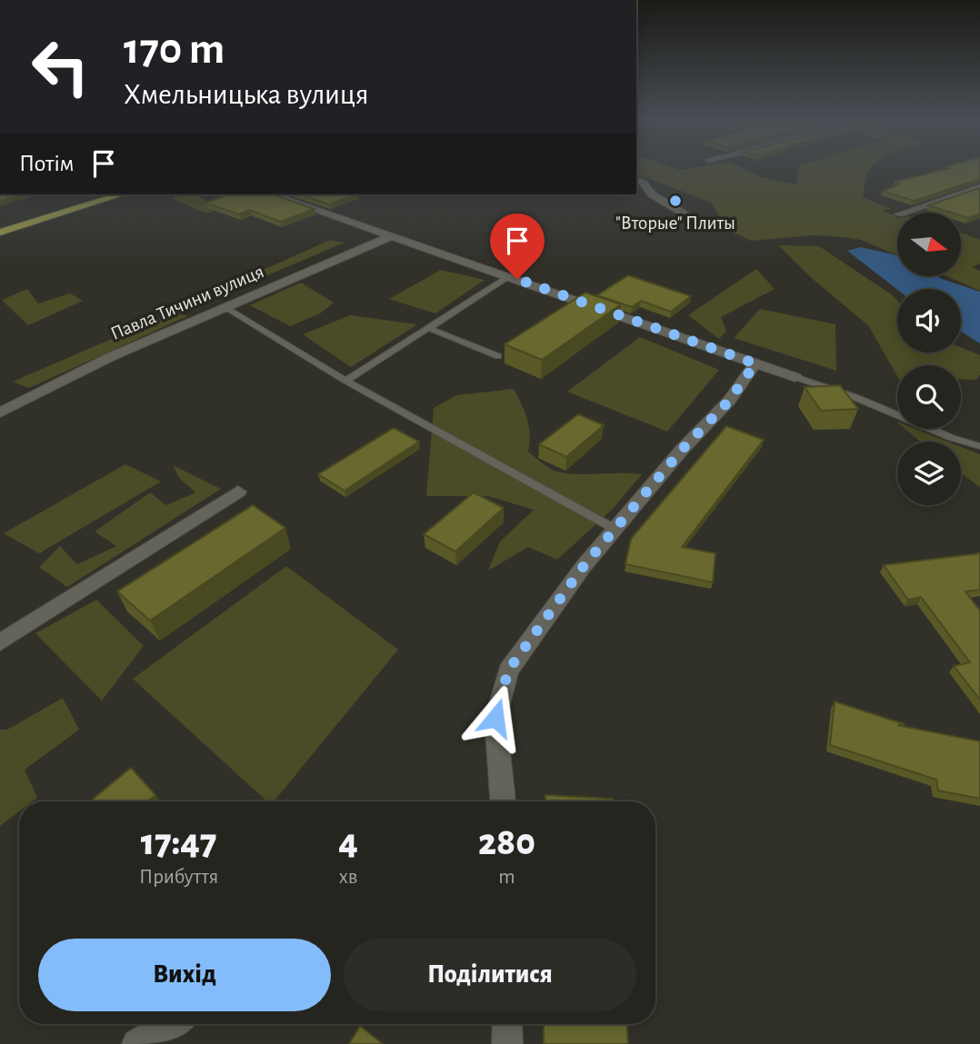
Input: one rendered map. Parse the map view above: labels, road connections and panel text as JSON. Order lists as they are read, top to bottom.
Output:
{
  "streets": {
    "street": ["Павла Тичини вулиця"]
  },
  "places": ["\"Вторые\" Плиты"],
  "north": "right",
  "page": {
    "turn": ["170 m", "Хмельницька вулиця"],
    "then": "Потім",
    "eta": [
      "17:47",
      "Прибуття",
      "4",
      "хв",
      "280",
      "m"
    ],
    "buttons": ["Вихід", "Поділитися"]
  }
}
